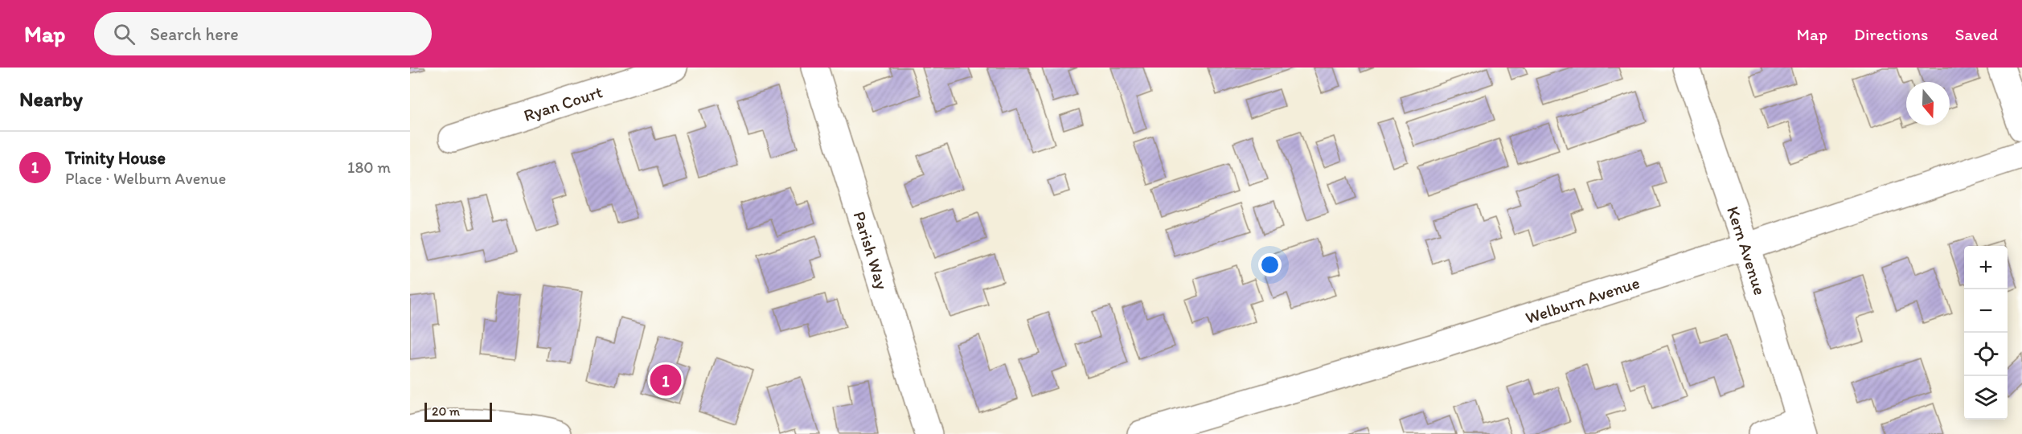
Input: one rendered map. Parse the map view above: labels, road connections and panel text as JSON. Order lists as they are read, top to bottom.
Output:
{
  "streets": {
    "street": [
      "Ryan Court",
      "Parish Way",
      "Kern Avenue",
      "Welburn Avenue"
    ]
  },
  "crossings": [
    ["Kern Avenue", "Welburn Avenue"]
  ],
  "scale_bar": "20 m",
  "north": "bottom",
  "page": {
    "header": "Map",
    "search": "Search here",
    "nav": ["Map", "Directions", "Saved"],
    "heading": "Nearby",
    "list": [
      {
        "mark": "1",
        "name": "Trinity House",
        "note": "Place · Welburn Avenue",
        "value": "180 m"
      }
    ],
    "map_buttons": ["+", "−"],
    "pins": "1",
    "scale": "20 m"
  }
}
